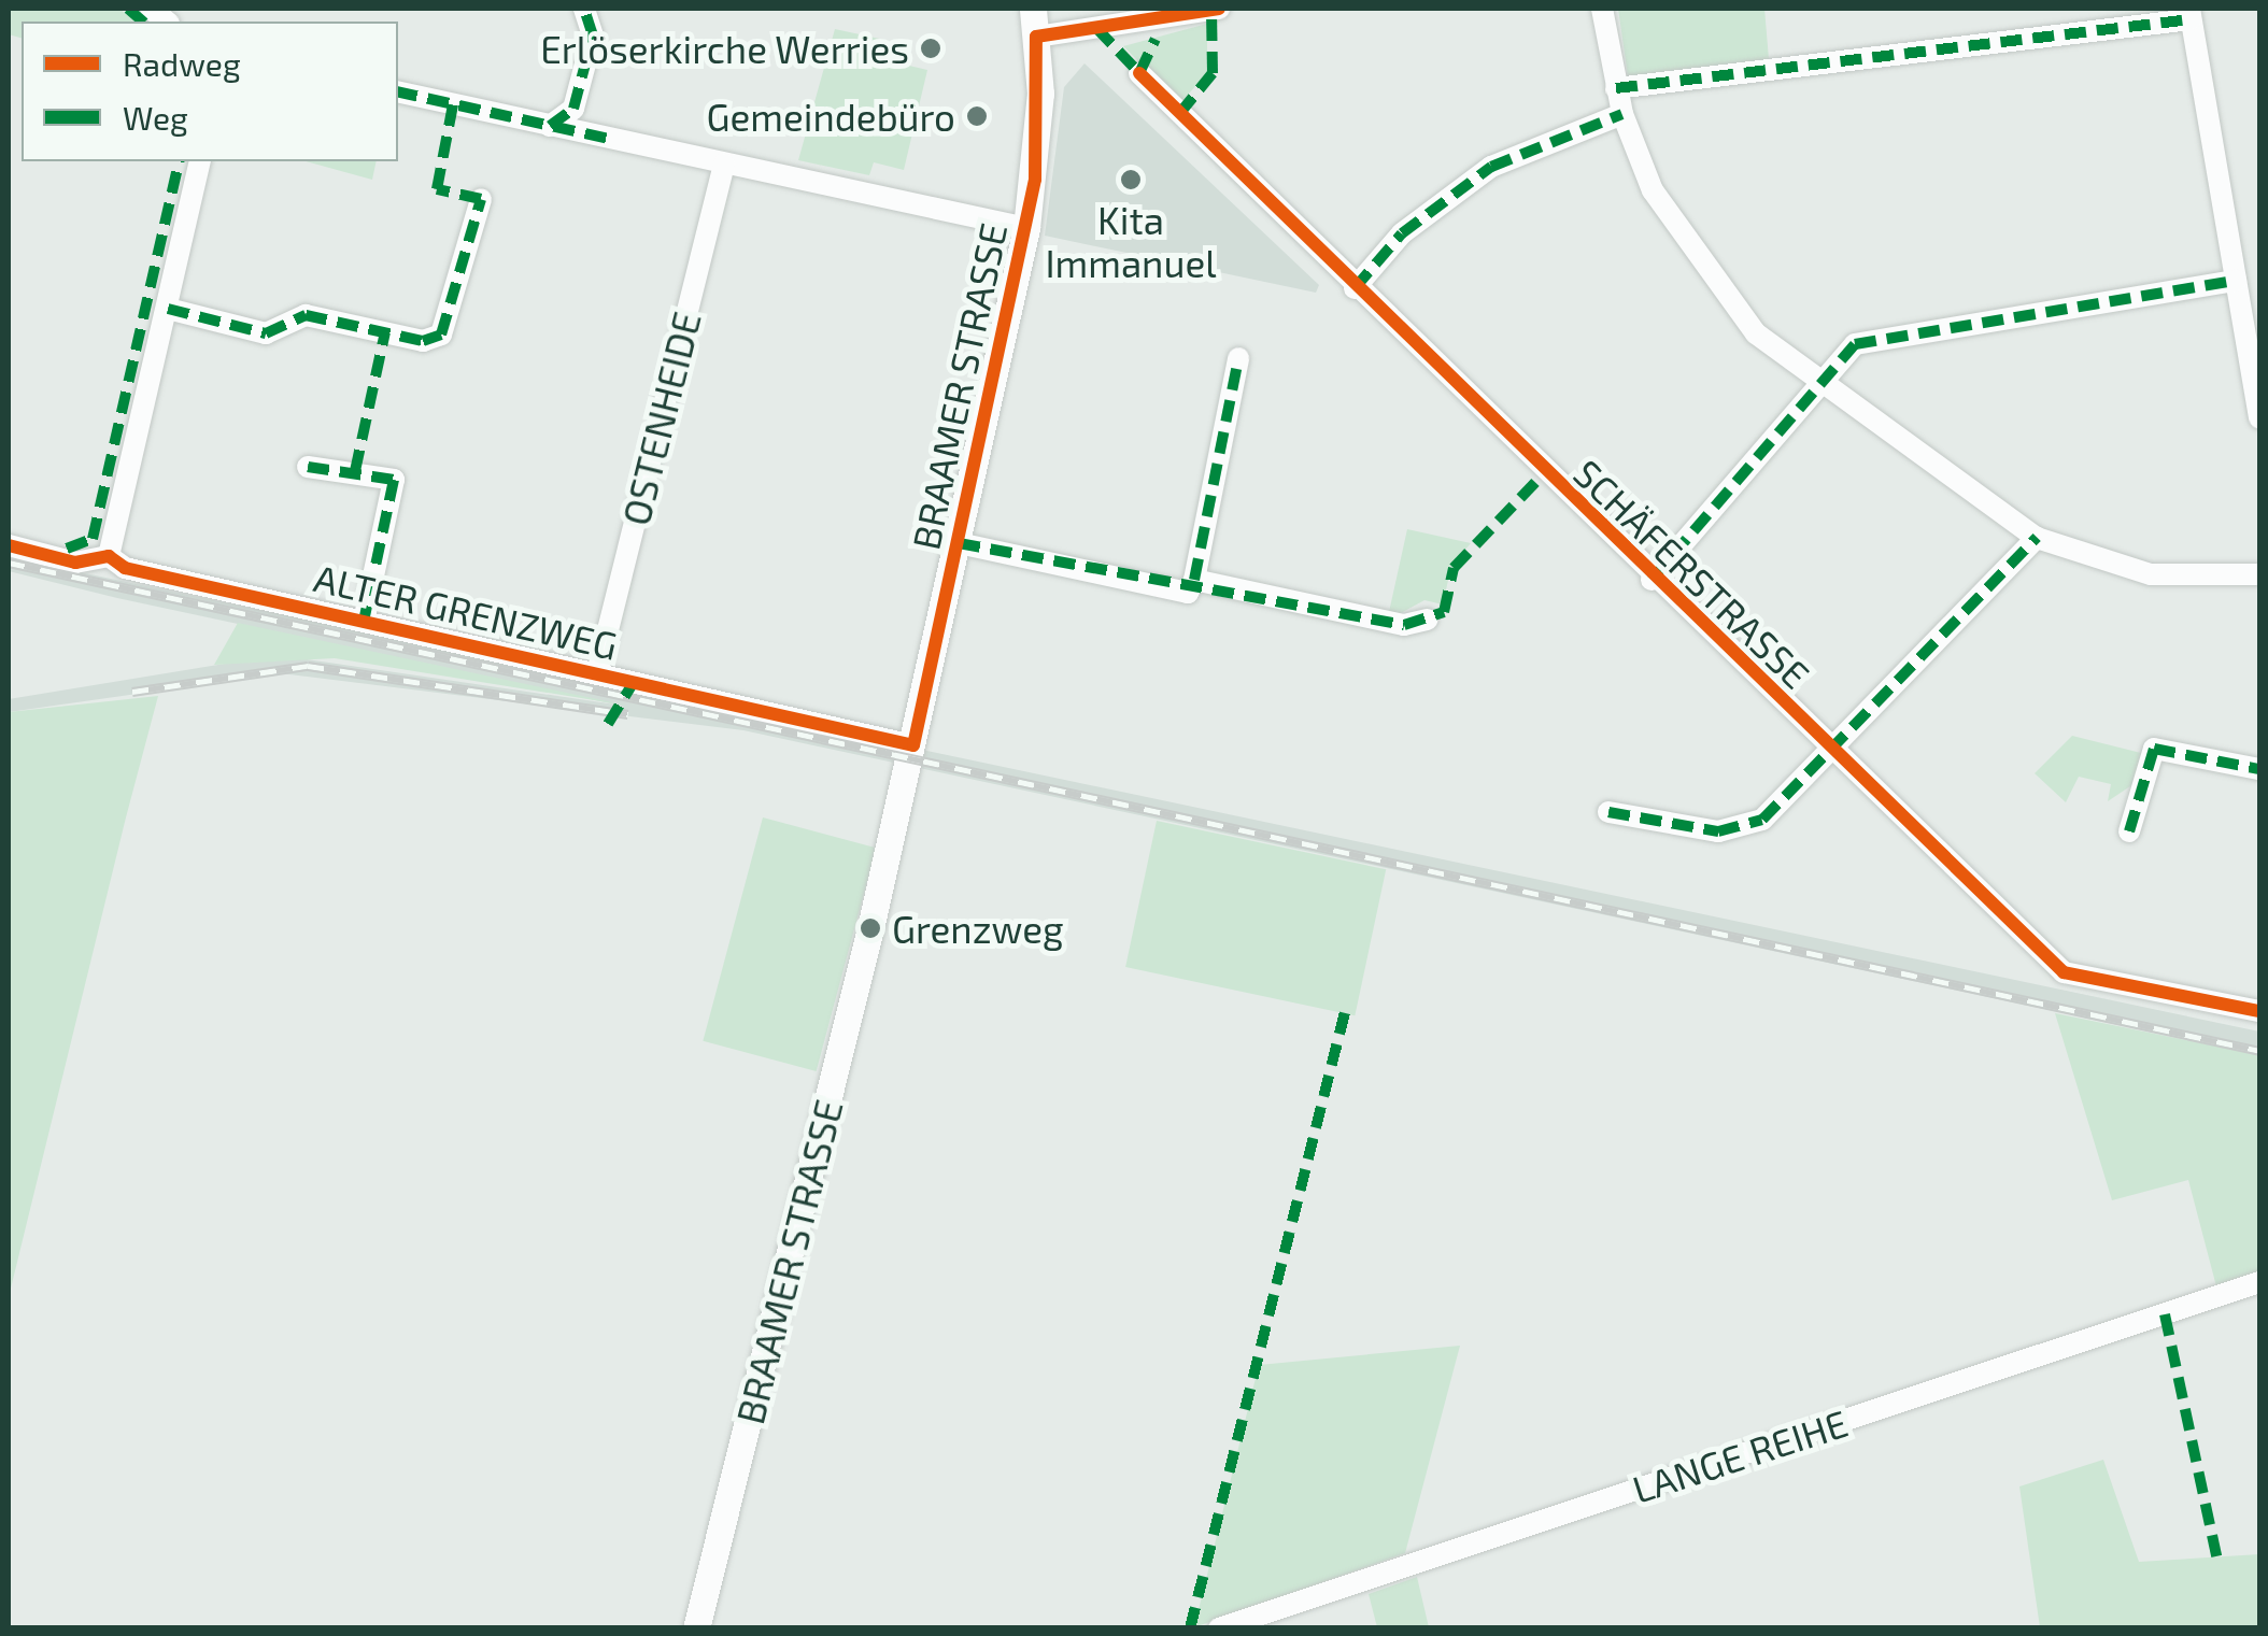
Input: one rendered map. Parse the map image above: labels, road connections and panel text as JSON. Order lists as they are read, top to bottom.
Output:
{
  "streets": {
    "street": [
      "BRAAMER STRASSE",
      "OSTENHEIDE",
      "SCHÄFERSTRASSE",
      "ALTER GRENZWEG",
      "LANGE REIHE"
    ]
  },
  "crossings": [
    ["BRAAMER STRASSE", "ALTER GRENZWEG"],
    ["OSTENHEIDE", "ALTER GRENZWEG"]
  ],
  "places": [
    "Erlöserkirche Werries",
    "Gemeindebüro",
    "Kita Immanuel",
    "Grenzweg"
  ],
  "legend": ["Radweg", "Weg"]
}
